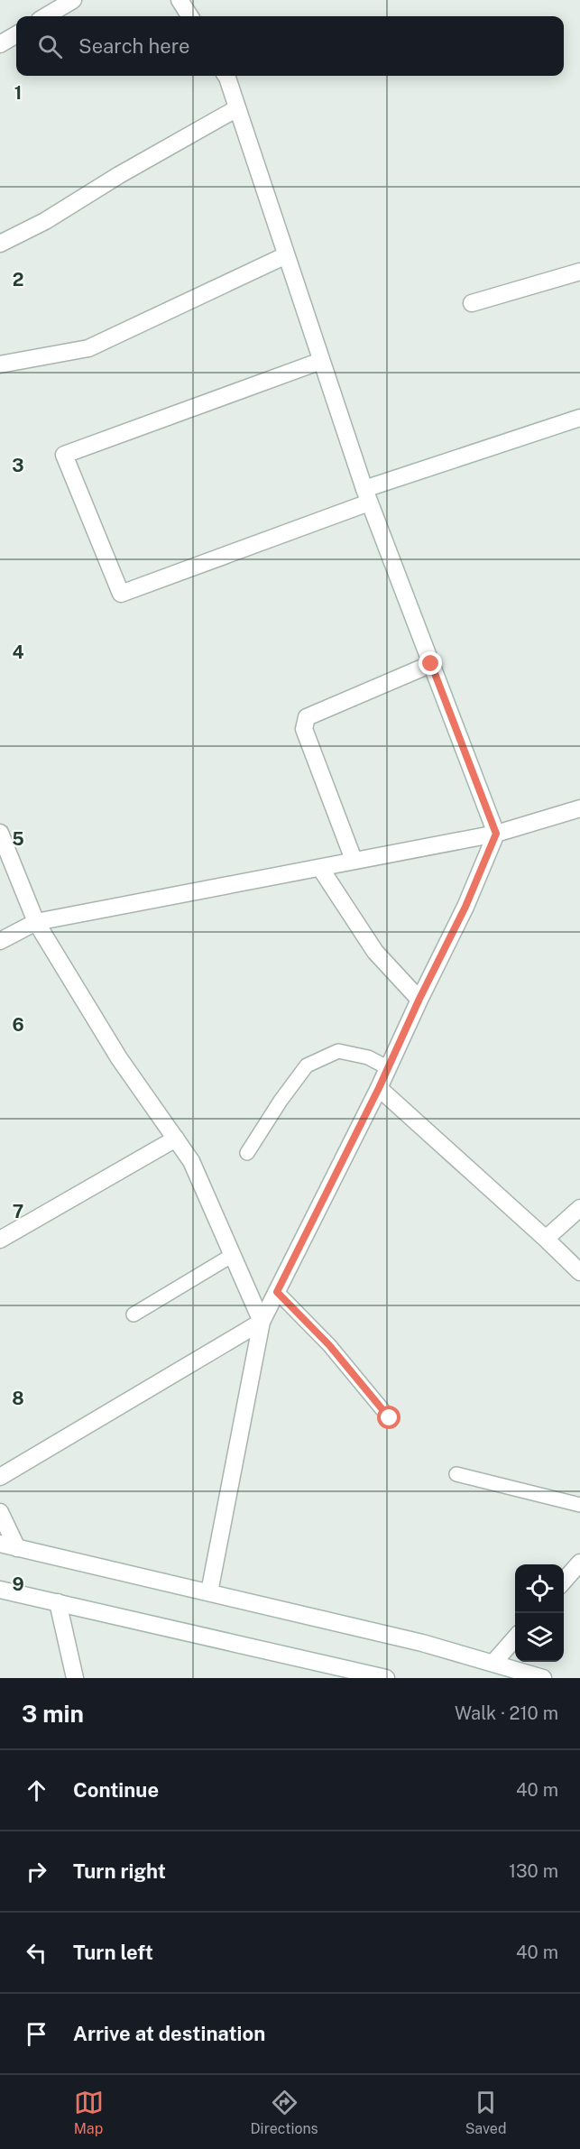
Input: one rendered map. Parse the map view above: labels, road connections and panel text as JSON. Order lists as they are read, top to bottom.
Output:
{
  "page": {
    "search": "Search here",
    "heading": ["3 min", "Walk · 210 m"],
    "list": [
      ["Continue", "40 m"],
      ["Turn right", "130 m"],
      ["Turn left", "40 m"],
      "Arrive at destination"
    ],
    "nav": ["Map", "Directions", "Saved"]
  },
  "grid": {
    "rows": [
      "1",
      "2",
      "3",
      "4",
      "5",
      "6",
      "7",
      "8",
      "9"
    ]
  }
}
